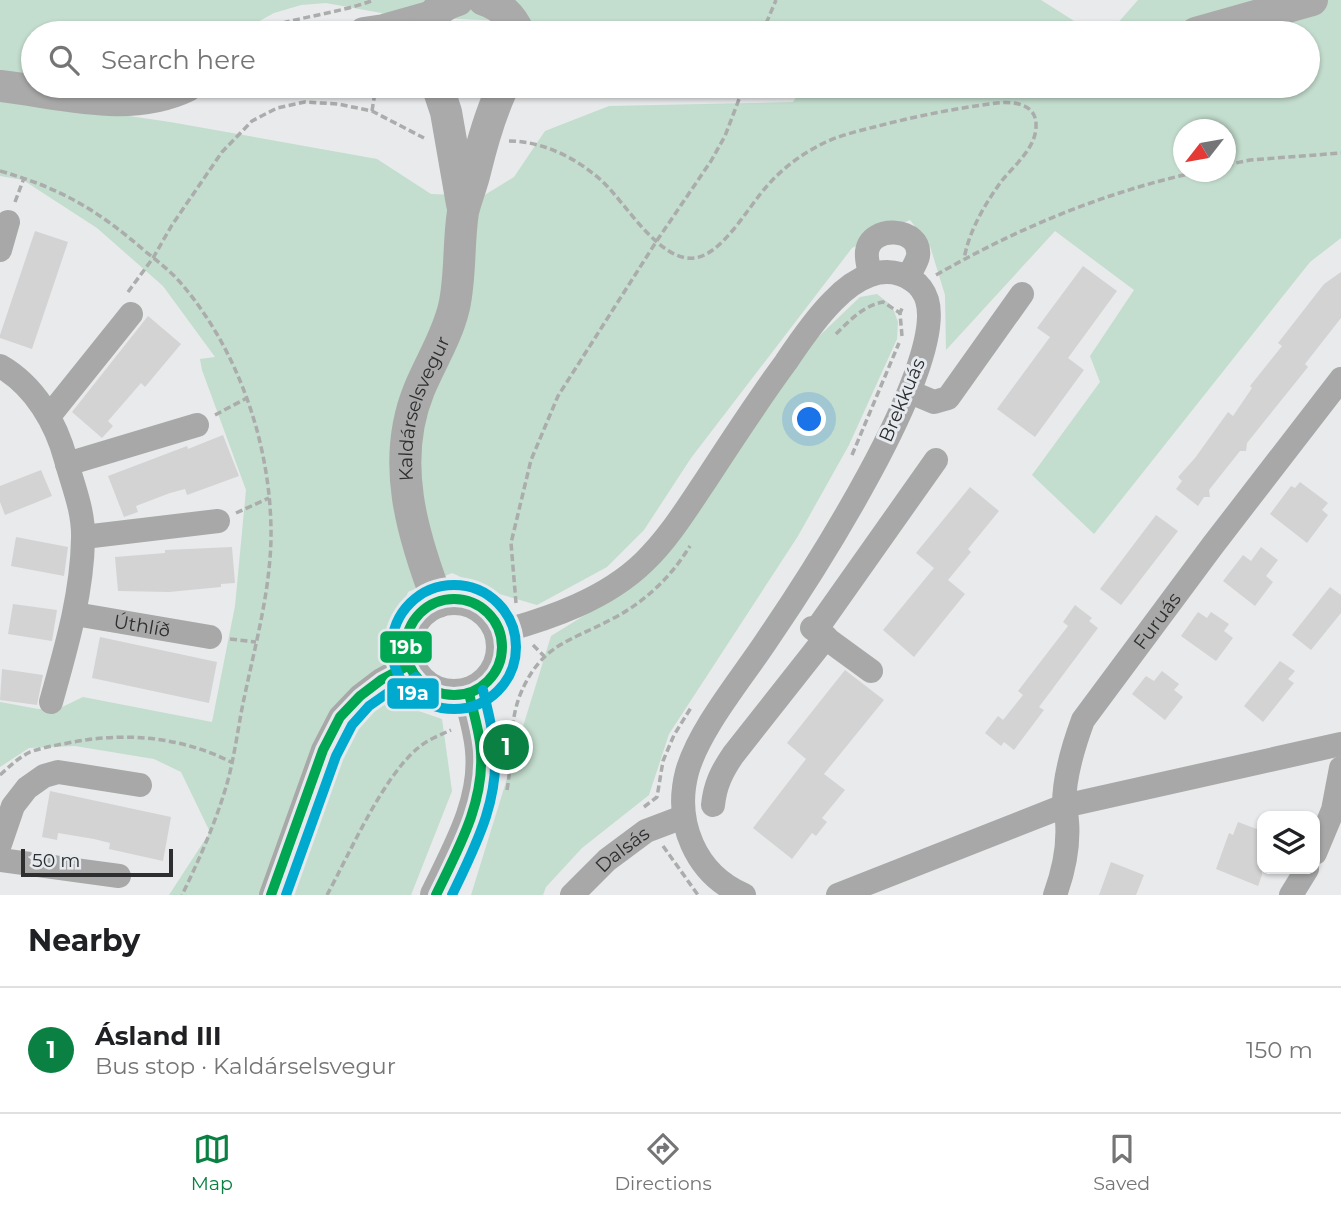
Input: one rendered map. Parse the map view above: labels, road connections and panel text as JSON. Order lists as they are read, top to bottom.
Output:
{
  "streets": {
    "main road": ["Kaldárselsvegur"],
    "street": [
      "Brekkuás",
      "Furuás",
      "Úthlíð",
      "Dalsás"
    ]
  },
  "crossings": [
    ["Brekkuás", "Dalsás"]
  ],
  "lines": ["transit line 19a", "transit line 19b"],
  "scale_bar": "50 m",
  "north": "bottom left",
  "page": {
    "search": "Search here",
    "pins": "1",
    "scale": "50 m",
    "heading": "Nearby",
    "list": [
      {
        "mark": "1",
        "name": "Ásland III",
        "note": "Bus stop · Kaldárselsvegur",
        "value": "150 m"
      }
    ],
    "nav": ["Map", "Directions", "Saved"]
  }
}
